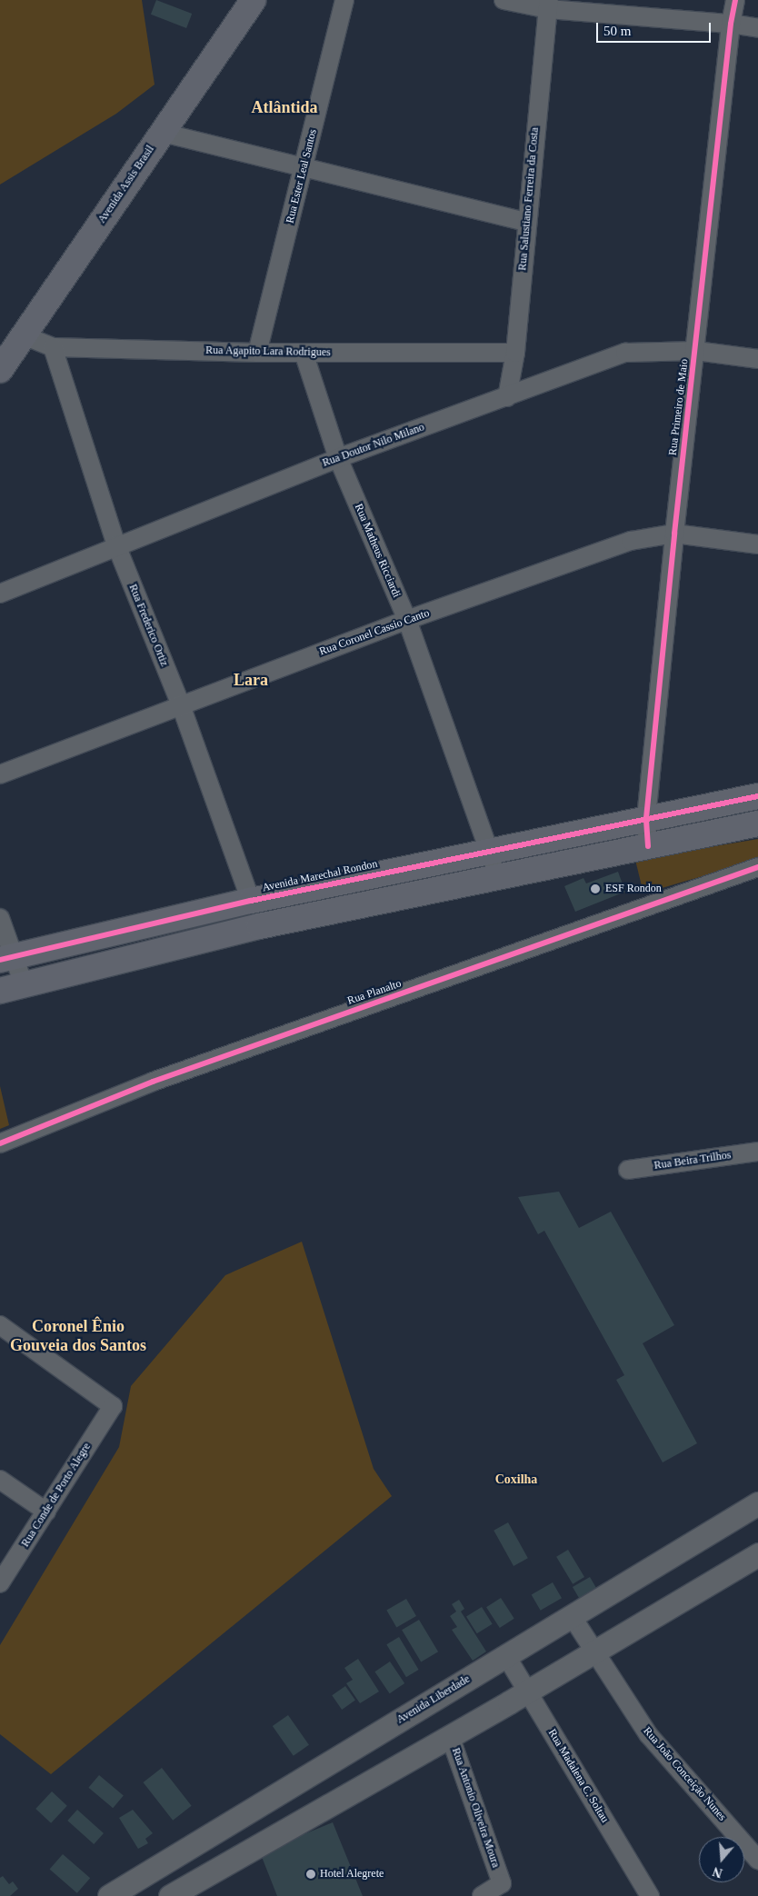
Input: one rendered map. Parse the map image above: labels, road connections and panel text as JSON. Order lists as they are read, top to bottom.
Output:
{
  "streets": {
    "main road": ["Avenida Assis Brasil", "Avenida Marechal Rondon"],
    "street": [
      "Rua Ester Leal Santos",
      "Rua Salustiano Ferreira da Costa",
      "Rua Agapito Lara Rodrigues",
      "Rua Primeiro de Maio",
      "Rua Doutor Nilo Milano",
      "Rua Matheus Ricciardi",
      "Rua Frederico Ortiz",
      "Rua Coronel Cassio Canto",
      "Rua Planalto",
      "Rua Beira Trilhos",
      "Rua Conde de Porto Alegre",
      "Avenida Liberdade",
      "Rua João Conceição Nunes",
      "Rua Madalena C. Soltau",
      "Rua Antonio Oliveira Moura"
    ]
  },
  "crossings": [
    ["Rua Ester Leal Santos", "Rua Agapito Lara Rodrigues"],
    ["Avenida Assis Brasil", "Rua Agapito Lara Rodrigues"],
    ["Rua Salustiano Ferreira da Costa", "Rua Agapito Lara Rodrigues"],
    ["Rua Salustiano Ferreira da Costa", "Rua Doutor Nilo Milano"],
    ["Rua Agapito Lara Rodrigues", "Rua Matheus Ricciardi"],
    ["Rua Agapito Lara Rodrigues", "Rua Frederico Ortiz"],
    ["Rua Primeiro de Maio", "Rua Doutor Nilo Milano"],
    ["Rua Primeiro de Maio", "Rua Coronel Cassio Canto"],
    ["Rua Primeiro de Maio", "Avenida Marechal Rondon"],
    ["Rua Doutor Nilo Milano", "Rua Matheus Ricciardi"],
    ["Rua Doutor Nilo Milano", "Rua Frederico Ortiz"],
    ["Rua Matheus Ricciardi", "Rua Coronel Cassio Canto"],
    ["Rua Matheus Ricciardi", "Avenida Marechal Rondon"],
    ["Rua Frederico Ortiz", "Rua Coronel Cassio Canto"],
    ["Rua Frederico Ortiz", "Avenida Marechal Rondon"],
    ["Avenida Liberdade", "Rua João Conceição Nunes"],
    ["Avenida Liberdade", "Rua Madalena C. Soltau"]
  ],
  "districts": [
    "Atlântida",
    "Lara",
    "Coronel Ênio Gouveia dos Santos",
    "Coxilha"
  ],
  "places": ["ESF Rondon", "Hotel Alegrete"],
  "scale_bar": "50 m",
  "north": "bottom"
}
